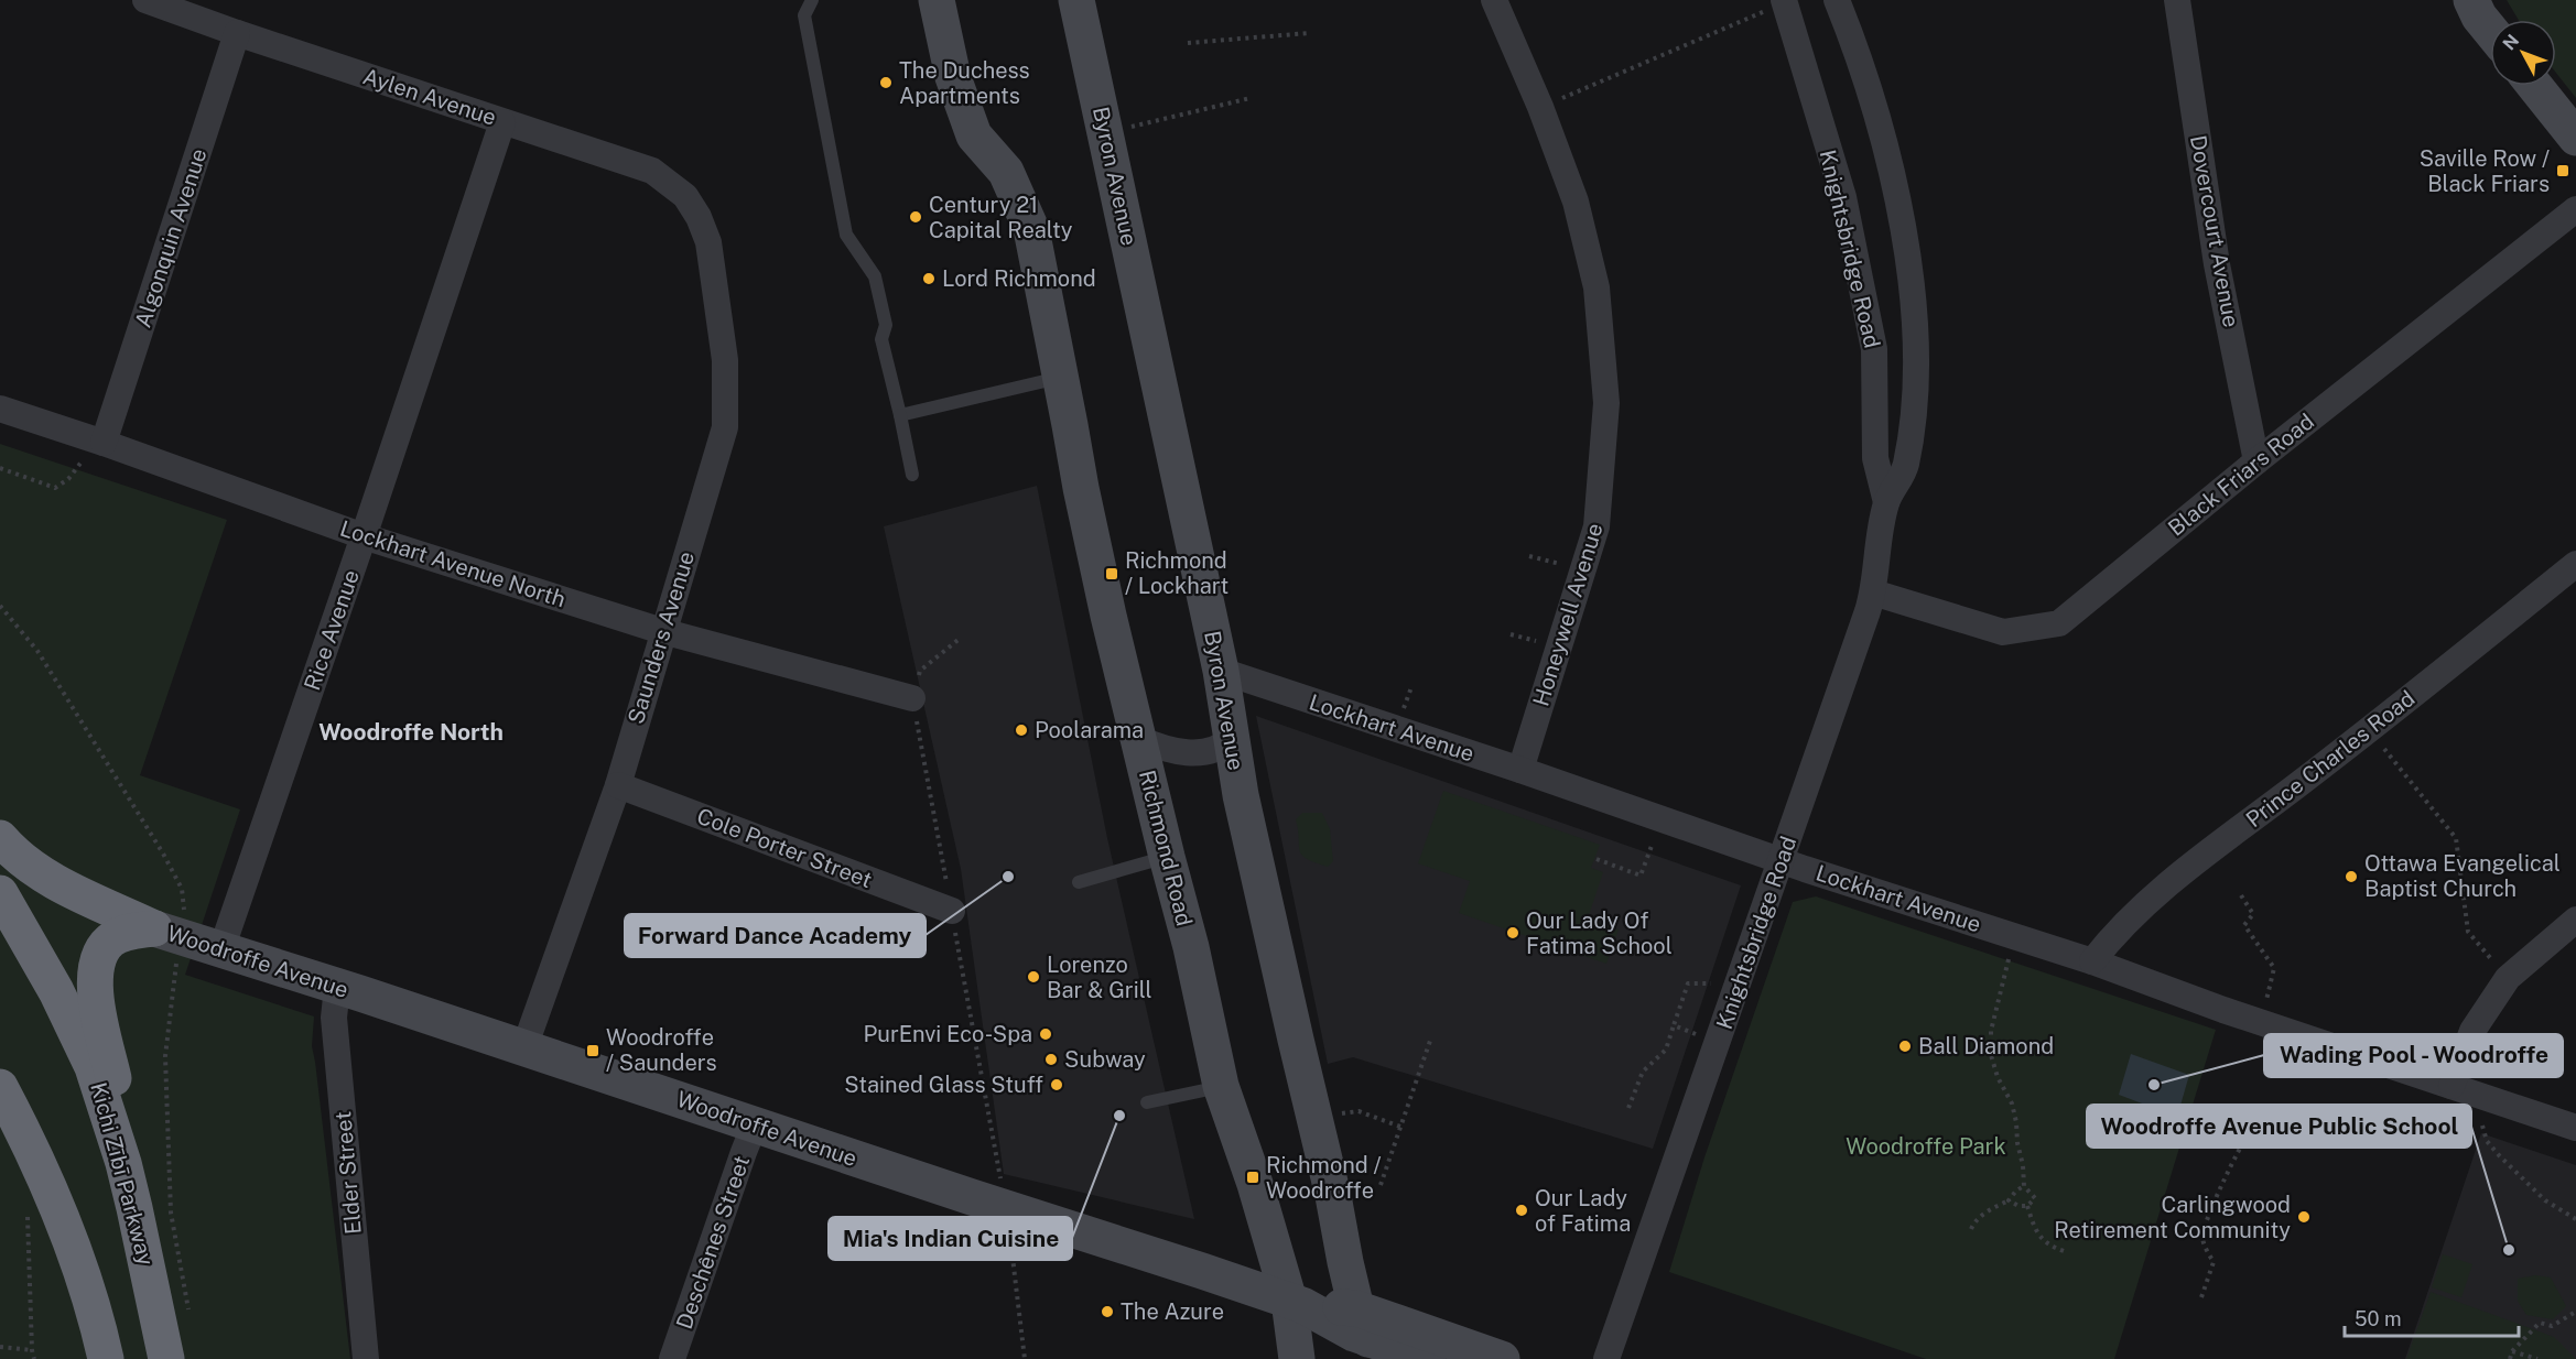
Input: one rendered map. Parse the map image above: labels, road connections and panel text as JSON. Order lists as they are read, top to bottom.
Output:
{
  "streets": {
    "highway": ["Kichi Zībī Parkway"],
    "main road": ["Byron Avenue", "Richmond Road", "Woodroffe Avenue"],
    "street": [
      "Aylen Avenue",
      "Dovercourt Avenue",
      "Algonquin Avenue",
      "Knightsbridge Road",
      "Black Friars Road",
      "Lockhart Avenue North",
      "Honeywell Avenue",
      "Rice Avenue",
      "Saunders Avenue",
      "Lockhart Avenue",
      "Prince Charles Road",
      "Cole Porter Street",
      "Elder Street",
      "Deschênes Street"
    ]
  },
  "crossings": [
    ["Aylen Avenue", "Algonquin Avenue"],
    ["Aylen Avenue", "Rice Avenue"],
    ["Aylen Avenue", "Saunders Avenue"],
    ["Byron Avenue", "Lockhart Avenue"],
    ["Byron Avenue", "Woodroffe Avenue"],
    ["Dovercourt Avenue", "Black Friars Road"],
    ["Algonquin Avenue", "Lockhart Avenue North"],
    ["Knightsbridge Road", "Black Friars Road"],
    ["Knightsbridge Road", "Lockhart Avenue"],
    ["Lockhart Avenue North", "Rice Avenue"],
    ["Lockhart Avenue North", "Saunders Avenue"],
    ["Honeywell Avenue", "Lockhart Avenue"],
    ["Rice Avenue", "Woodroffe Avenue"],
    ["Saunders Avenue", "Cole Porter Street"],
    ["Saunders Avenue", "Woodroffe Avenue"],
    ["Lockhart Avenue", "Prince Charles Road"],
    ["Richmond Road", "Woodroffe Avenue"],
    ["Woodroffe Avenue", "Elder Street"],
    ["Woodroffe Avenue", "Deschênes Street"]
  ],
  "districts": ["Woodroffe North"],
  "parks": ["Woodroffe Park"],
  "places": {
    "other": [
      "The Duchess Apartments",
      "Century 21 Capital Realty",
      "Lord Richmond",
      "Poolarama",
      "Forward Dance Academy",
      "Ottawa Evangelical Baptist Church",
      "Our Lady Of Fatima School",
      "Lorenzo Bar & Grill",
      "PurEnvi Eco-Spa",
      "Ball Diamond",
      "Subway",
      "Stained Glass Stuff",
      "Wading Pool - Woodroffe",
      "Mia's Indian Cuisine",
      "Our Lady of Fatima",
      "Carlingwood Retirement Community",
      "Woodroffe Avenue Public School",
      "The Azure"
    ],
    "transit": [
      "Saville Row / Black Friars",
      "Richmond / Lockhart",
      "Woodroffe / Saunders",
      "Richmond / Woodroffe"
    ]
  },
  "scale_bar": "50 m",
  "north": "top left"
}
